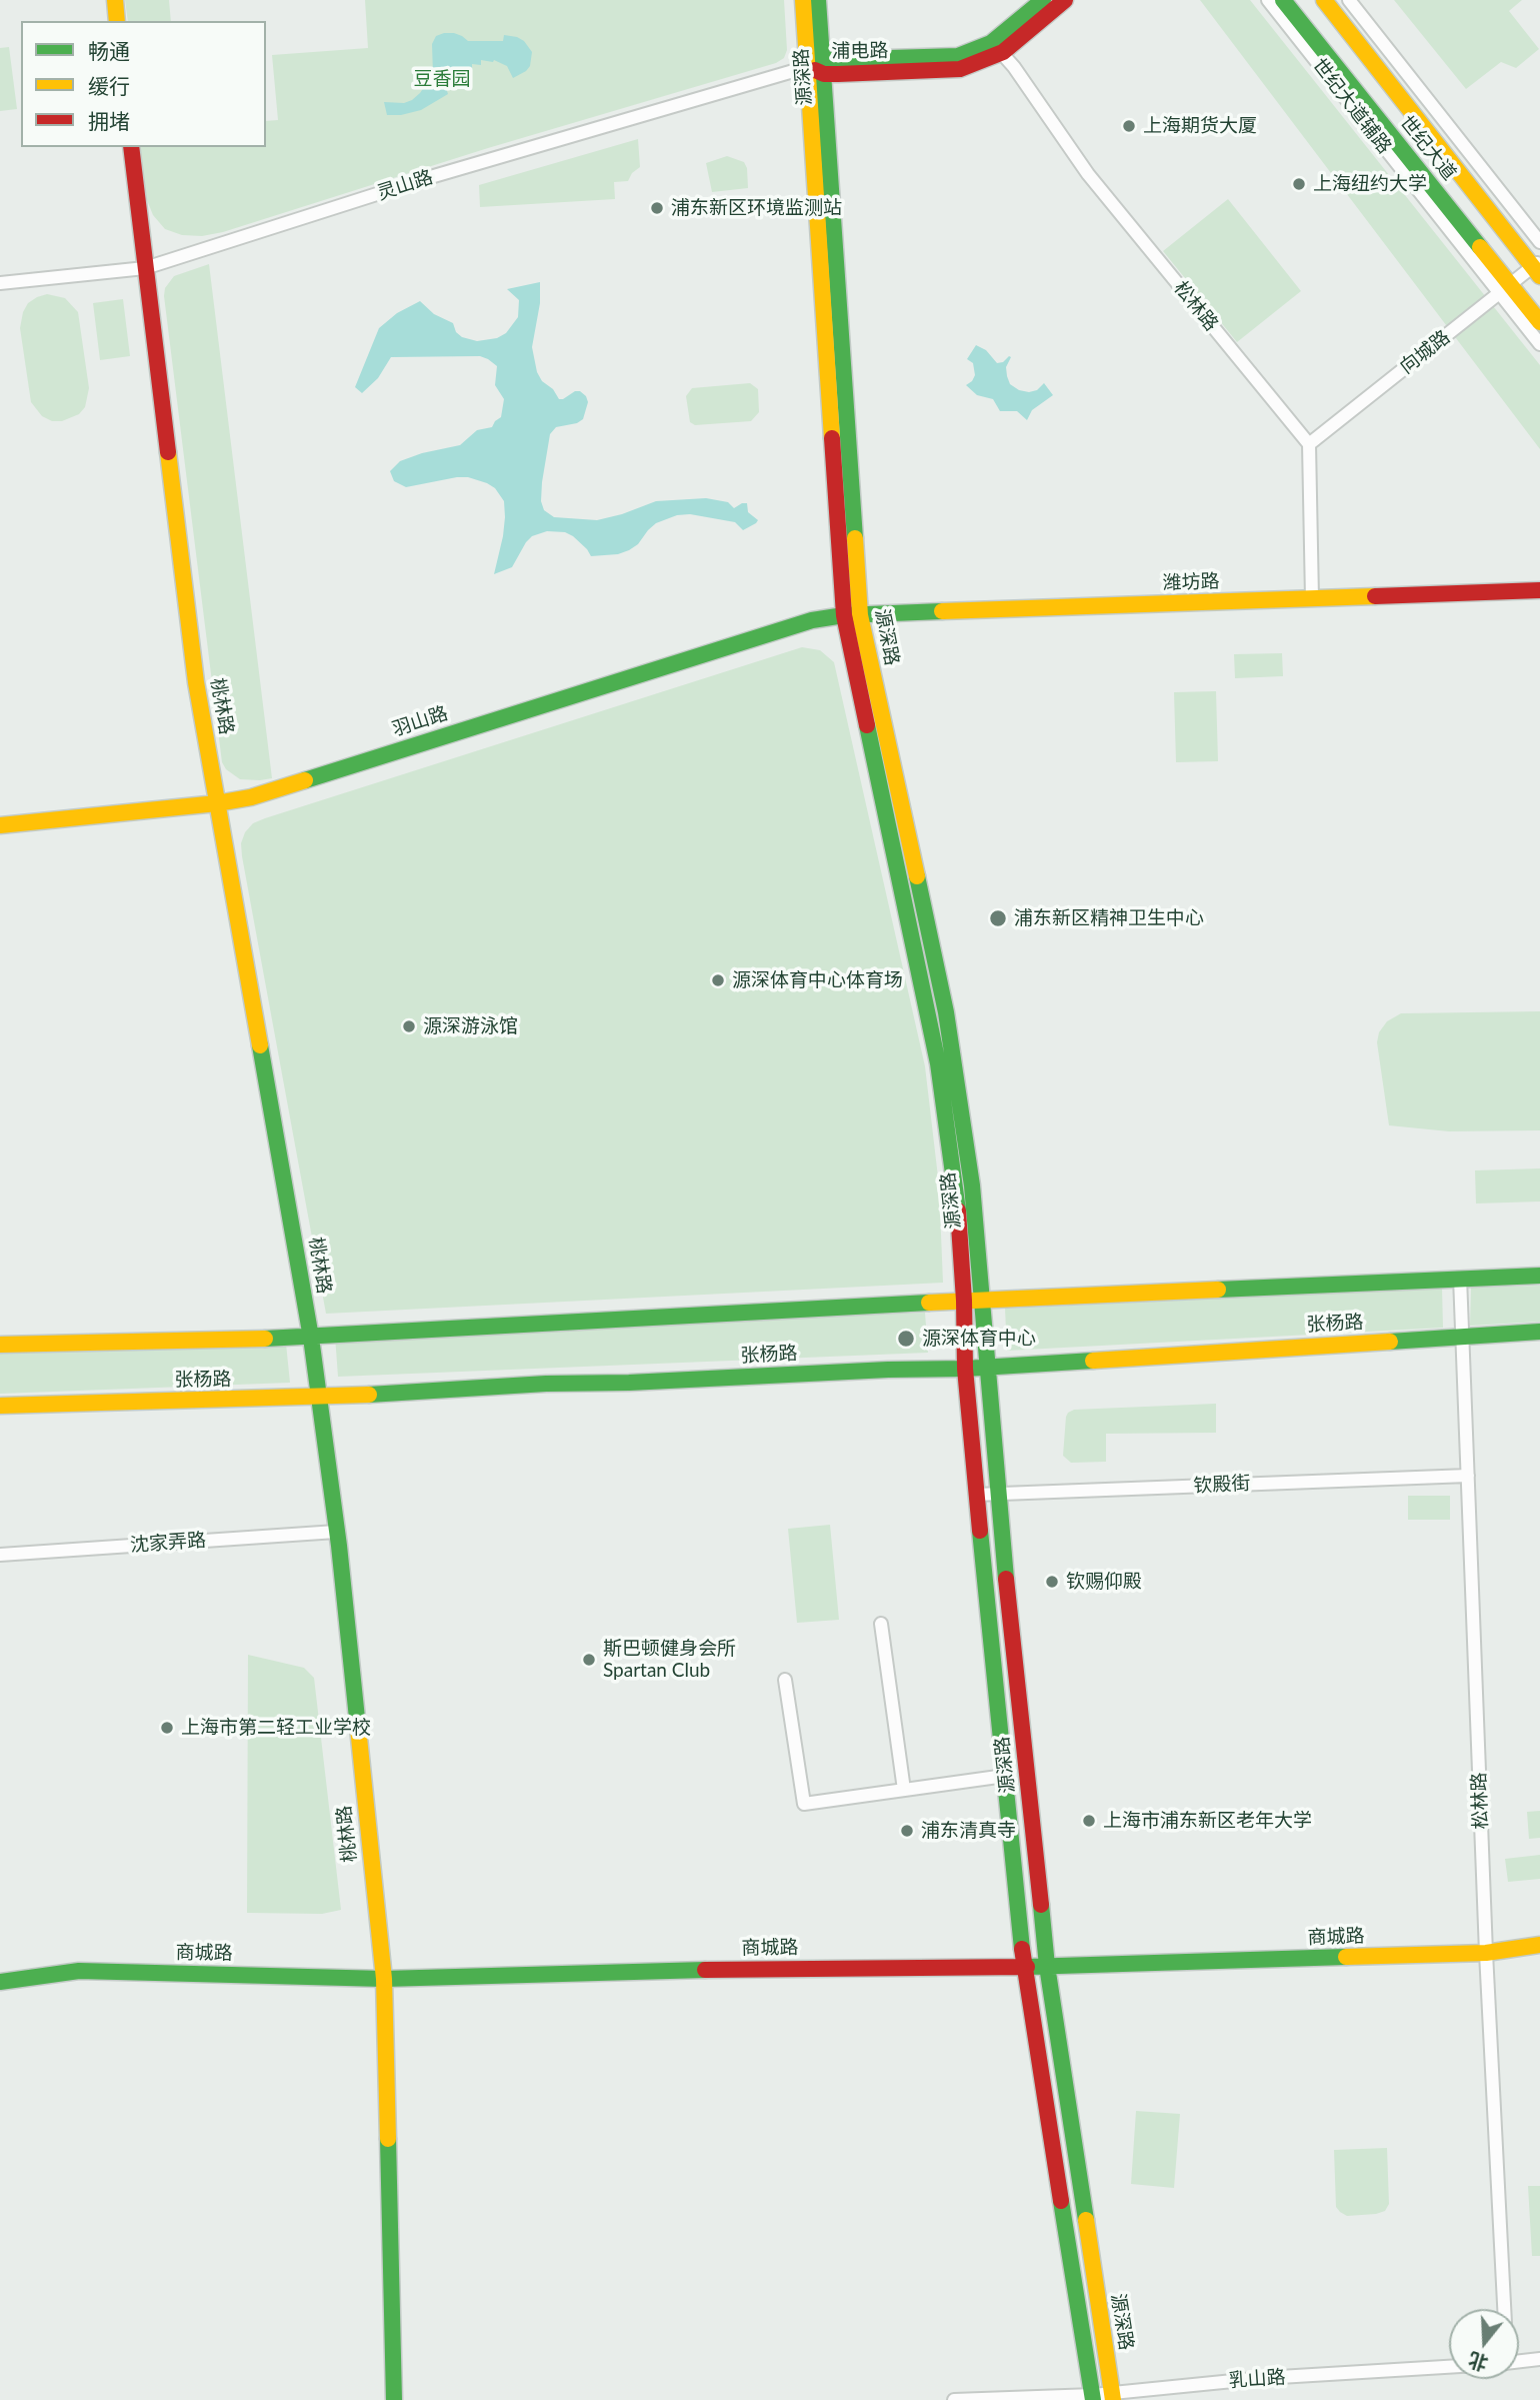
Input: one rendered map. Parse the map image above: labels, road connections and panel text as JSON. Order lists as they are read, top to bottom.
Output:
{
  "streets": {
    "main road": [
      "浦电路",
      "源深路",
      "世纪大道",
      "潍坊路",
      "桃林路",
      "羽山路",
      "张杨路",
      "商城路"
    ],
    "street": [
      "世纪大道辅路",
      "灵山路",
      "松林路",
      "向城路",
      "钦殿街",
      "沈家弄路",
      "乳山路"
    ]
  },
  "crossings": [
    ["浦电路", "源深路"],
    ["浦电路", "灵山路"],
    ["浦电路", "松林路"],
    ["源深路", "灵山路"],
    ["源深路", "潍坊路"],
    ["源深路", "羽山路"],
    ["源深路", "张杨路"],
    ["源深路", "钦殿街"],
    ["源深路", "商城路"],
    ["源深路", "乳山路"],
    ["世纪大道辅路", "世纪大道"],
    ["世纪大道辅路", "向城路"],
    ["世纪大道", "向城路"],
    ["灵山路", "桃林路"],
    ["松林路", "向城路"],
    ["松林路", "张杨路"],
    ["松林路", "钦殿街"],
    ["松林路", "商城路"],
    ["潍坊路", "羽山路"],
    ["桃林路", "羽山路"],
    ["桃林路", "张杨路"],
    ["桃林路", "沈家弄路"],
    ["桃林路", "商城路"]
  ],
  "parks": ["豆香园"],
  "places": [
    "上海期货大厦",
    "上海纽约大学",
    "浦东新区环境监测站",
    "浦东新区精神卫生中心",
    "源深体育中心体育场",
    "源深游泳馆",
    "源深体育中心",
    "钦赐仰殿",
    "斯巴顿健身会所 Spartan Club",
    "上海市第二轻工业学校",
    "上海市浦东新区老年大学",
    "浦东清真寺"
  ],
  "legend": ["畅通", "缓行", "拥堵"],
  "north": "bottom"
}
